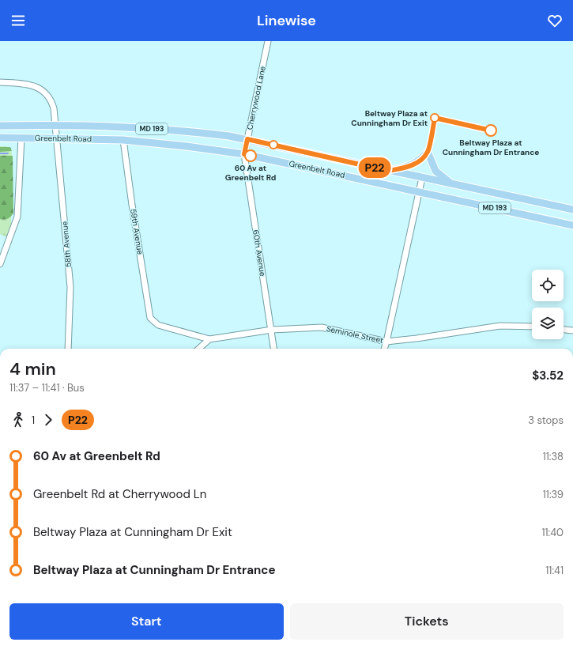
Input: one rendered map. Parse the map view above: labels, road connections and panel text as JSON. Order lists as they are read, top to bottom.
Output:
{
  "streets": {
    "main road": ["MD 193", "Greenbelt Road"],
    "street": [
      "Cherrywood Lane",
      "59th Avenue",
      "58th Avenue",
      "60th Avenue",
      "Seminole Street"
    ]
  },
  "crossings": [
    ["Cherrywood Lane", "Greenbelt Road"],
    ["Cherrywood Lane", "60th Avenue"],
    ["Greenbelt Road", "59th Avenue"],
    ["Greenbelt Road", "58th Avenue"],
    ["Greenbelt Road", "60th Avenue"],
    ["59th Avenue", "Seminole Street"],
    ["60th Avenue", "Seminole Street"]
  ],
  "places": ["Beltway Plaza at Cunningham Dr Exit", "Beltway Plaza at Cunningham Dr Entrance", "60 Av at Greenbelt Rd"],
  "lines": ["bus line P22"],
  "page": {
    "header": "Linewise",
    "on_map": "P22",
    "heading": ["4 min", "11:37 – 11:41 · Bus", "$3.52"],
    "legs": ["1", "P22", "3 stops"],
    "list": [
      {
        "name": "60 Av at Greenbelt Rd",
        "value": "11:38"
      },
      {
        "name": "Greenbelt Rd at Cherrywood Ln",
        "value": "11:39"
      },
      {
        "name": "Beltway Plaza at Cunningham Dr Exit",
        "value": "11:40"
      },
      {
        "name": "Beltway Plaza at Cunningham Dr Entrance",
        "value": "11:41"
      }
    ],
    "buttons": ["Start", "Tickets"]
  }
}
